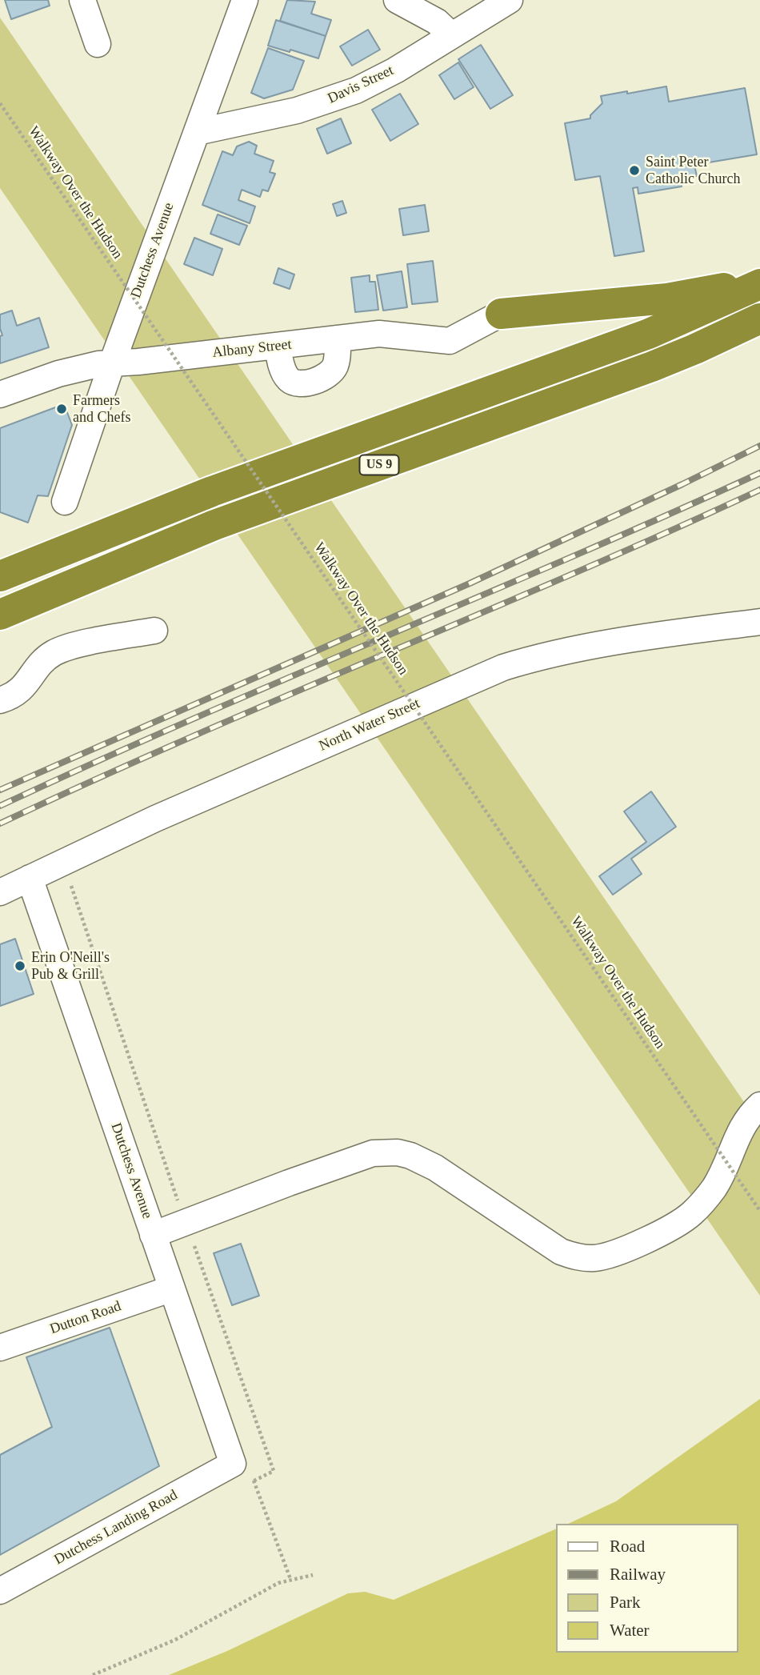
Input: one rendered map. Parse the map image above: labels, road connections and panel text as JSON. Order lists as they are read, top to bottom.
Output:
{
  "streets": {
    "highway": ["US 9"],
    "street": [
      "Davis Street",
      "Dutchess Avenue",
      "Albany Street",
      "North Water Street",
      "Dutton Road",
      "Dutchess Landing Road"
    ],
    "path": ["Walkway Over the Hudson"]
  },
  "crossings": [
    ["Davis Street", "Dutchess Avenue"],
    ["Dutchess Avenue", "Albany Street"],
    ["Dutchess Avenue", "North Water Street"],
    ["Dutchess Avenue", "Dutton Road"],
    ["Dutchess Avenue", "Dutchess Landing Road"]
  ],
  "places": ["Saint Peter Catholic Church", "Farmers and Chefs", "Erin O'Neill's Pub & Grill"],
  "legend": [
    "Road",
    "Railway",
    "Park",
    "Water"
  ]
}
